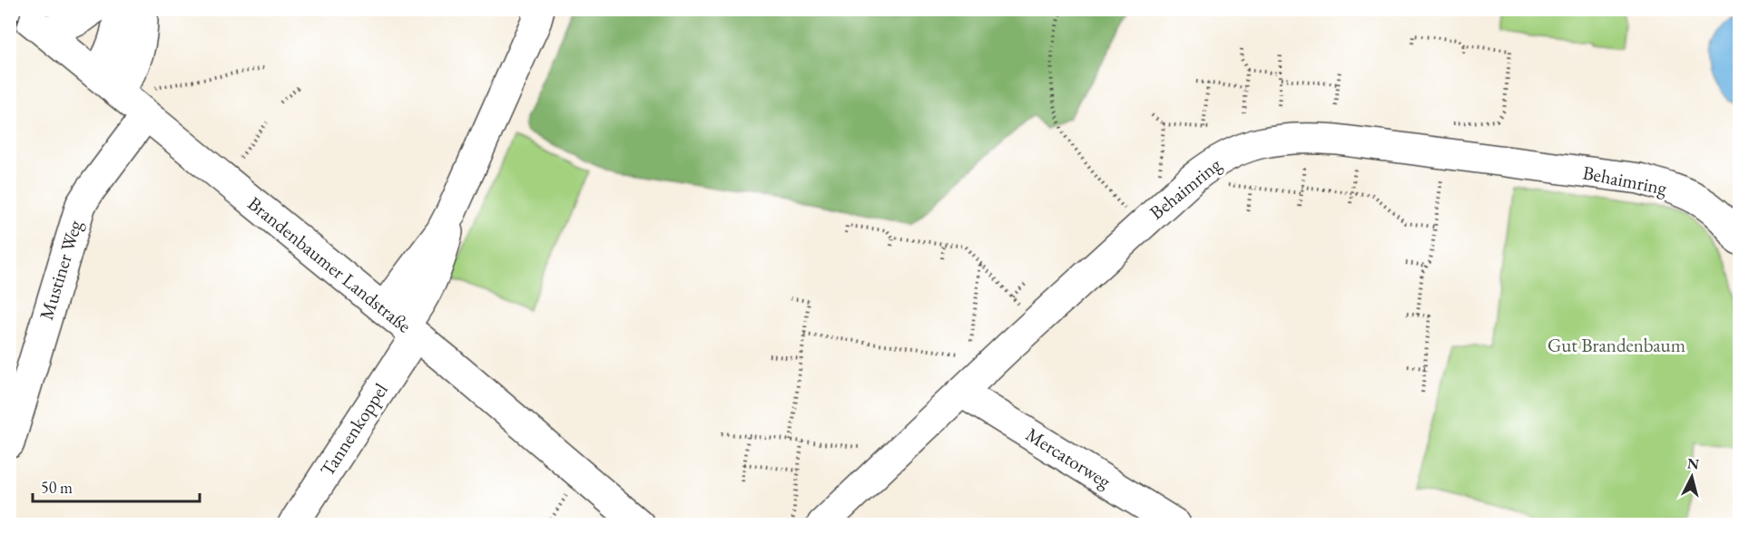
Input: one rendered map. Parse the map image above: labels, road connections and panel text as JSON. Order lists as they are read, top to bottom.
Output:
{
  "streets": {
    "street": [
      "Behaimring",
      "Brandenbaumer Landstraße",
      "Mustiner Weg",
      "Tannenkoppel",
      "Mercatorweg"
    ]
  },
  "crossings": [
    ["Behaimring", "Mercatorweg"],
    ["Brandenbaumer Landstraße", "Mustiner Weg"],
    ["Brandenbaumer Landstraße", "Tannenkoppel"]
  ],
  "parks": ["Gut Brandenbaum"],
  "scale_bar": "50 m",
  "north": "top"
}
